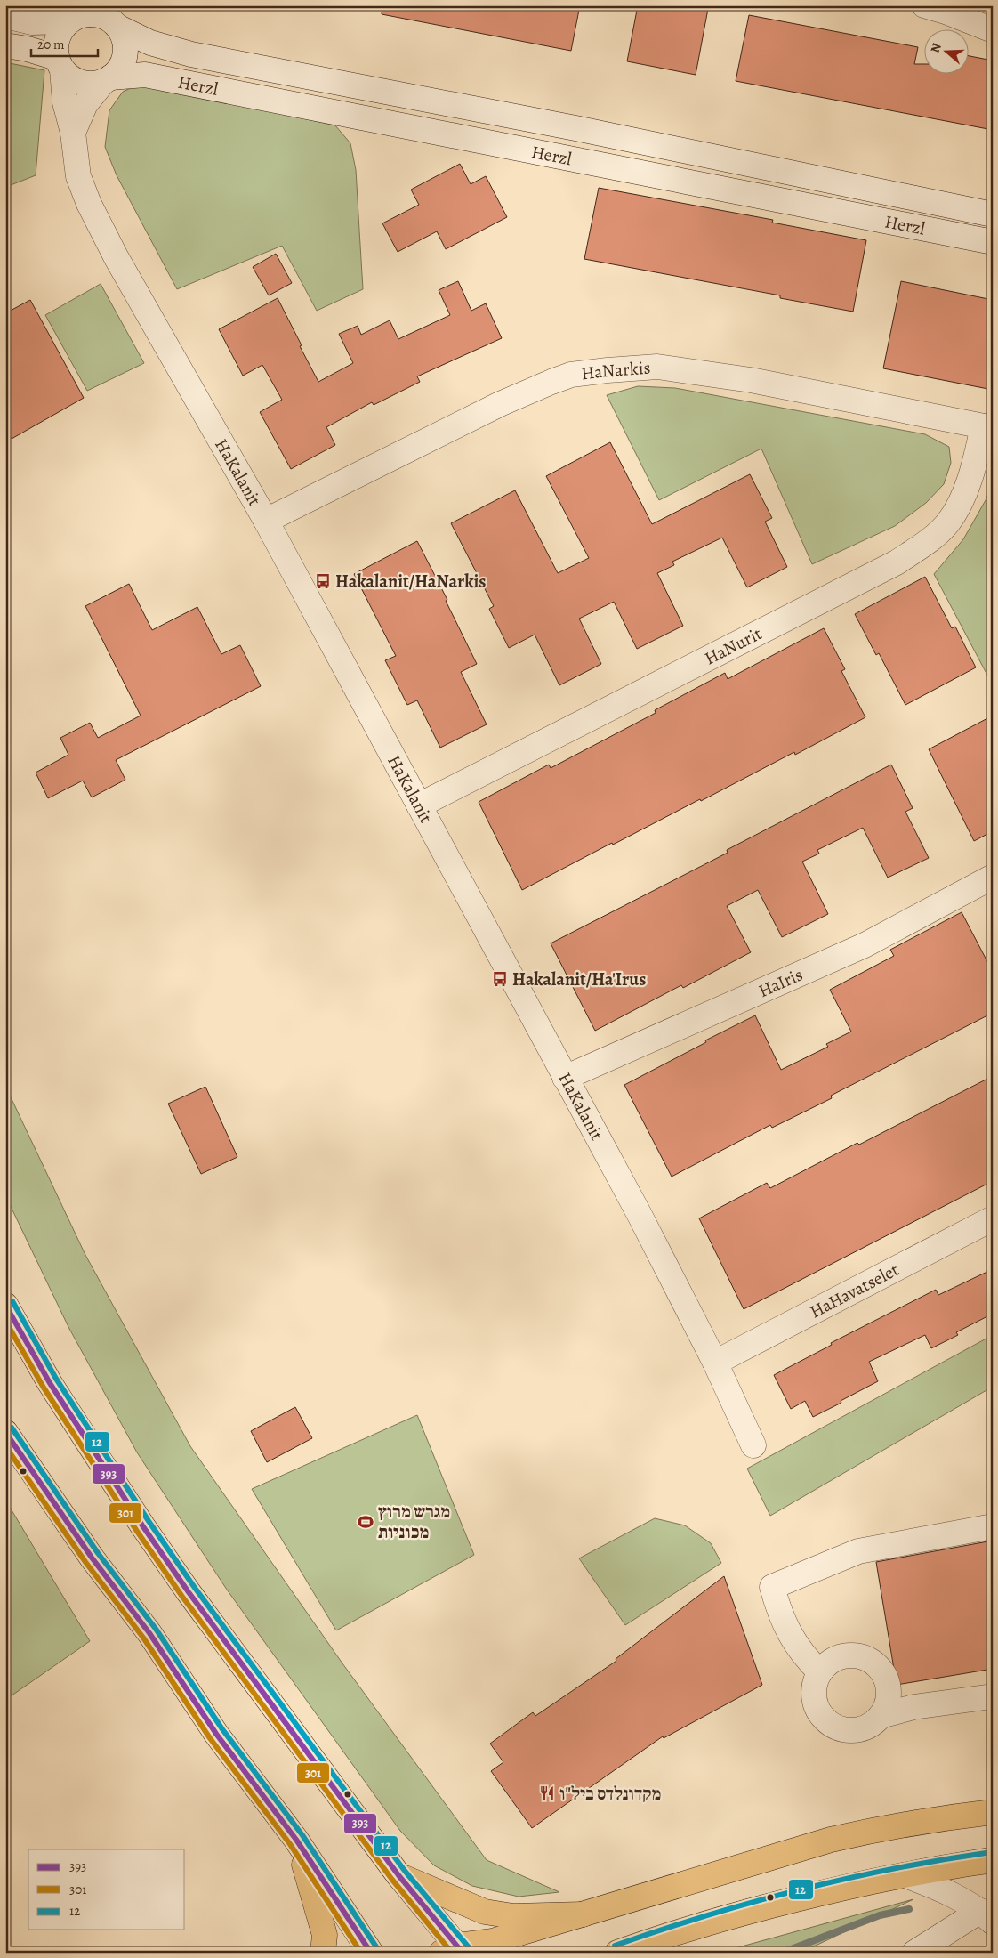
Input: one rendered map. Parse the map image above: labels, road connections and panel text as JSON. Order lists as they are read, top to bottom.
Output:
{
  "streets": {
    "street": [
      "Herzl",
      "HaNarkis",
      "HaKalanit",
      "HaNurit",
      "HaIris",
      "HaHavatselet"
    ]
  },
  "crossings": [
    ["Herzl", "HaKalanit"],
    ["HaNarkis", "HaKalanit"],
    ["HaNarkis", "HaNurit"],
    ["HaKalanit", "HaNurit"],
    ["HaKalanit", "HaIris"],
    ["HaKalanit", "HaHavatselet"]
  ],
  "places": {
    "bus stop": ["Hakalanit/HaNarkis", "Hakalanit/Ha'Irus"],
    "sports": ["מגרש מרוץ מכוניות"],
    "restaurant": ["מקדונלדס ביל\"ו"]
  },
  "lines": ["transit line 12", "transit line 393", "transit line 301"],
  "legend": ["393", "301", "12"],
  "scale_bar": "20 m",
  "north": "left"
}
